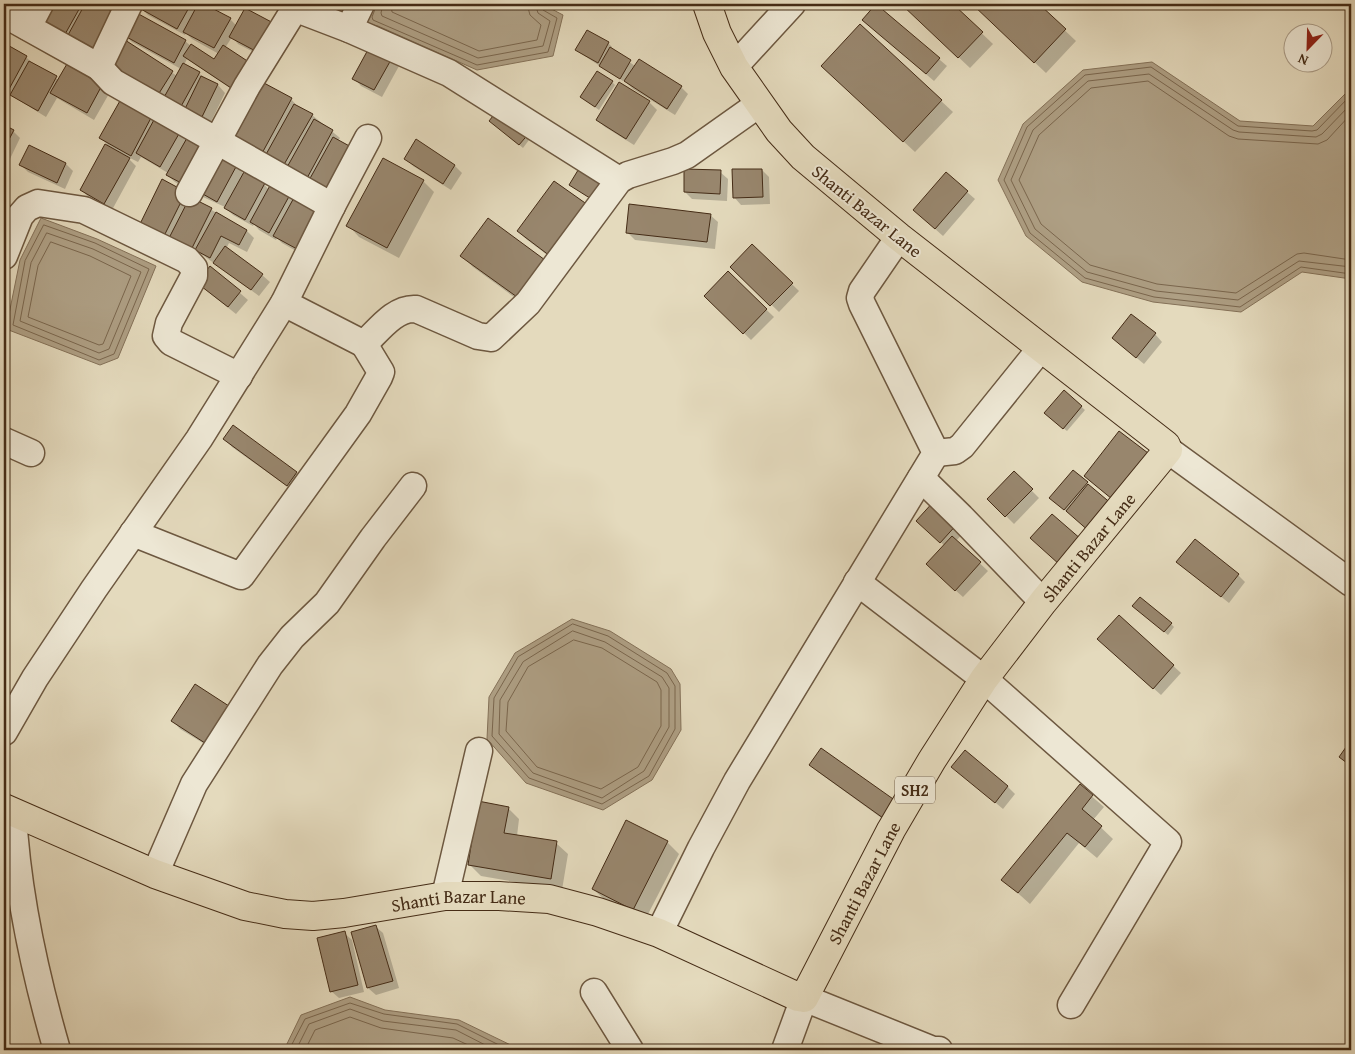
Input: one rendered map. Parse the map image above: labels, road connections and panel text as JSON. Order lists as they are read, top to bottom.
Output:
{
  "streets": {
    "main road": ["Shanti Bazar Lane", "SH2"]
  },
  "north": "bottom left"
}
